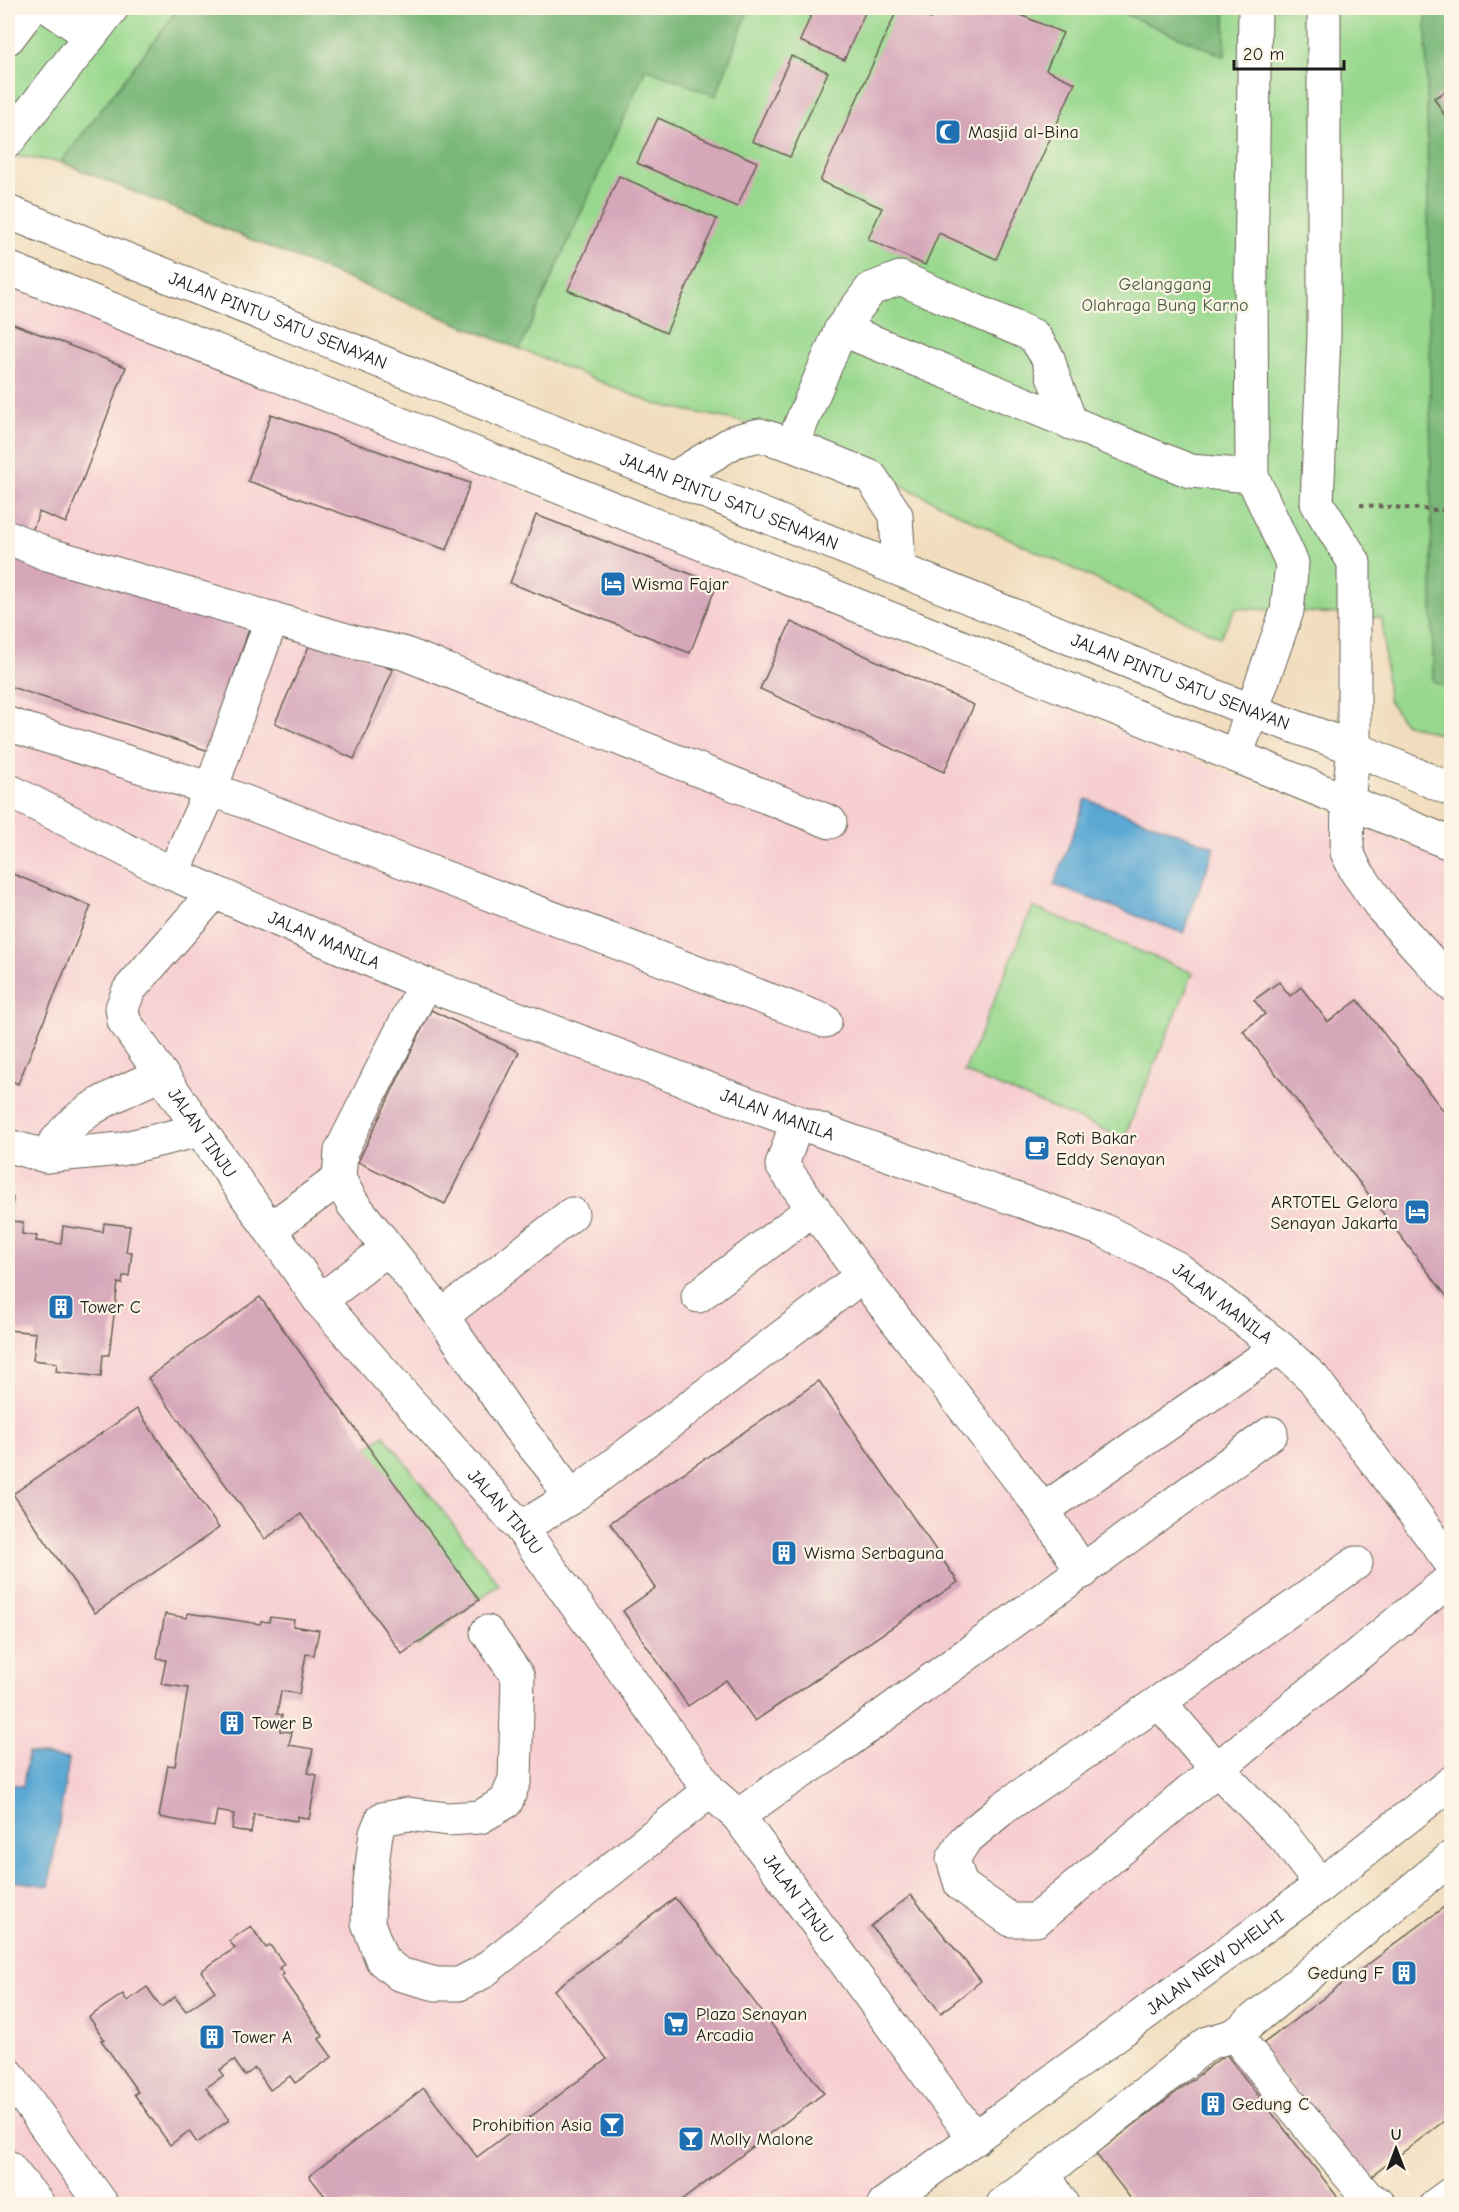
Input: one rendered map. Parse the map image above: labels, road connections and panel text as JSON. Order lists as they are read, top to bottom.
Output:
{
  "streets": {
    "street": [
      "JALAN PINTU SATU SENAYAN",
      "JALAN MANILA",
      "JALAN TINJU",
      "JALAN NEW DHELHI"
    ]
  },
  "crossings": [
    ["JALAN MANILA", "JALAN TINJU"],
    ["JALAN TINJU", "JALAN NEW DHELHI"]
  ],
  "parks": ["Gelanggang Olahraga Bung Karno"],
  "places": {
    "mosque": ["Masjid al-Bina"],
    "hotel": ["Wisma Fajar", "ARTOTEL Gelora Senayan Jakarta"],
    "cafe": ["Roti Bakar Eddy Senayan"],
    "building": [
      "Tower C",
      "Wisma Serbaguna",
      "Tower B",
      "Gedung F",
      "Tower A",
      "Gedung C"
    ],
    "supermarket": ["Plaza Senayan Arcadia"],
    "bar": ["Prohibition Asia", "Molly Malone"]
  },
  "scale_bar": "20 m",
  "north": "top"
}
